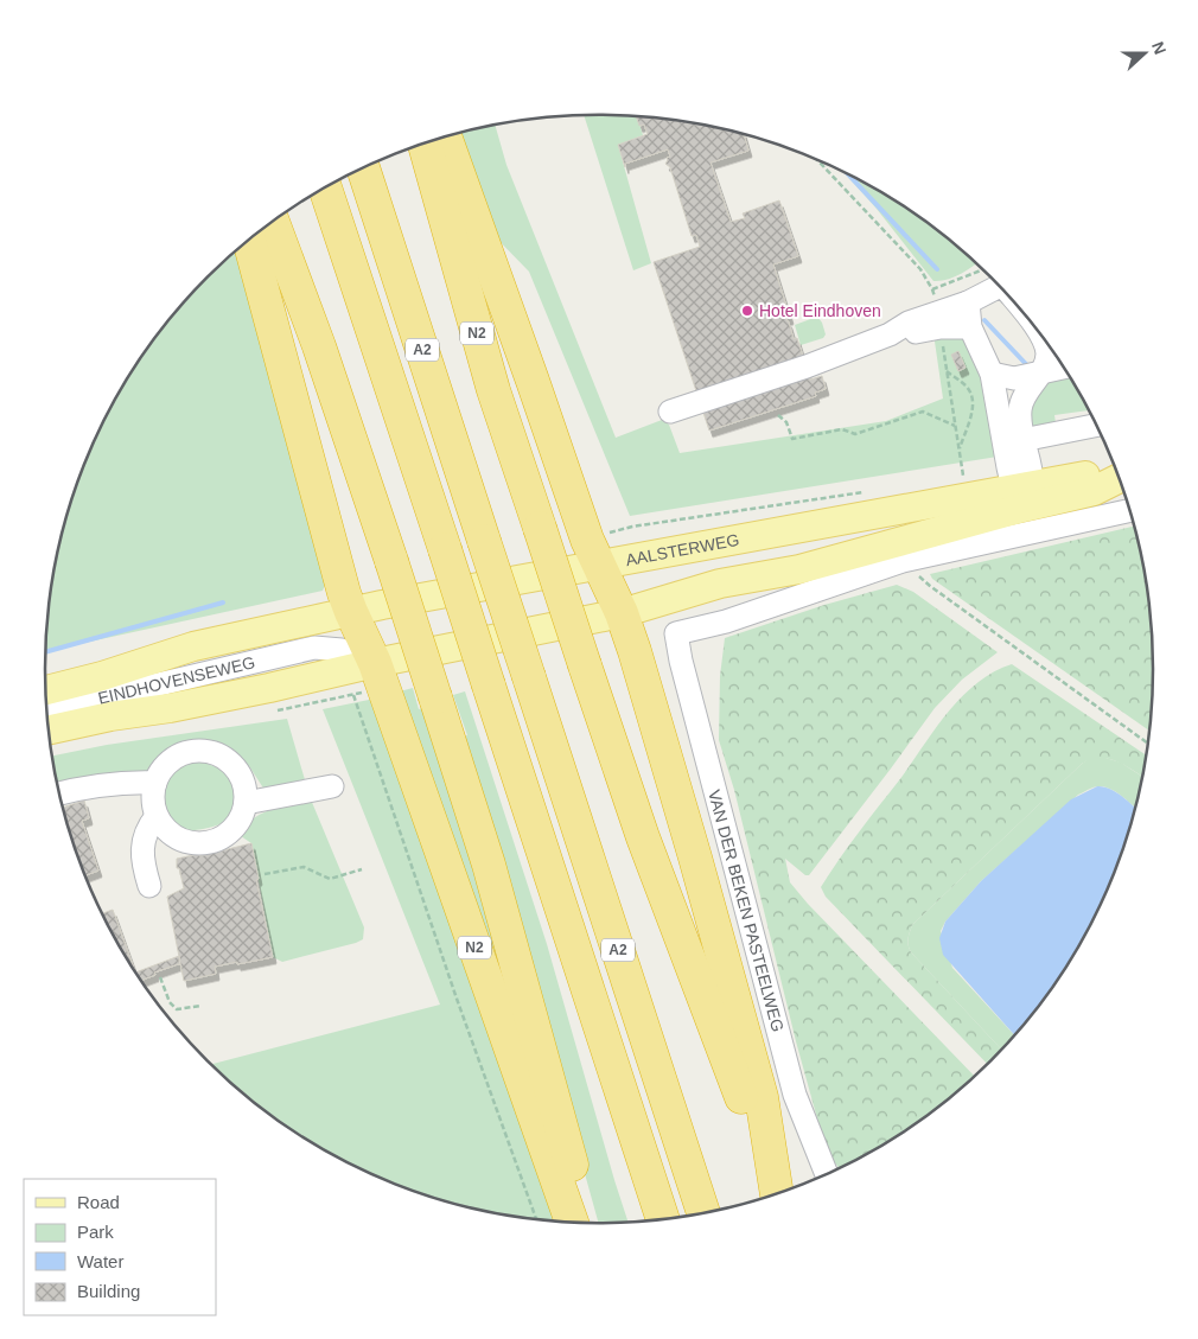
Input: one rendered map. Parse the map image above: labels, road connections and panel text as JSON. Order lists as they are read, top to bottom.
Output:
{
  "streets": {
    "highway": ["N2", "A2"],
    "main road": ["AALSTERWEG", "EINDHOVENSEWEG"],
    "street": ["VAN DER BEKEN PASTEELWEG"]
  },
  "crossings": [
    ["N2", "AALSTERWEG"],
    ["AALSTERWEG", "EINDHOVENSEWEG"],
    ["AALSTERWEG", "VAN DER BEKEN PASTEELWEG"]
  ],
  "places": ["Hotel Eindhoven"],
  "legend": [
    "Road",
    "Park",
    "Water",
    "Building"
  ],
  "north": "right"
}
